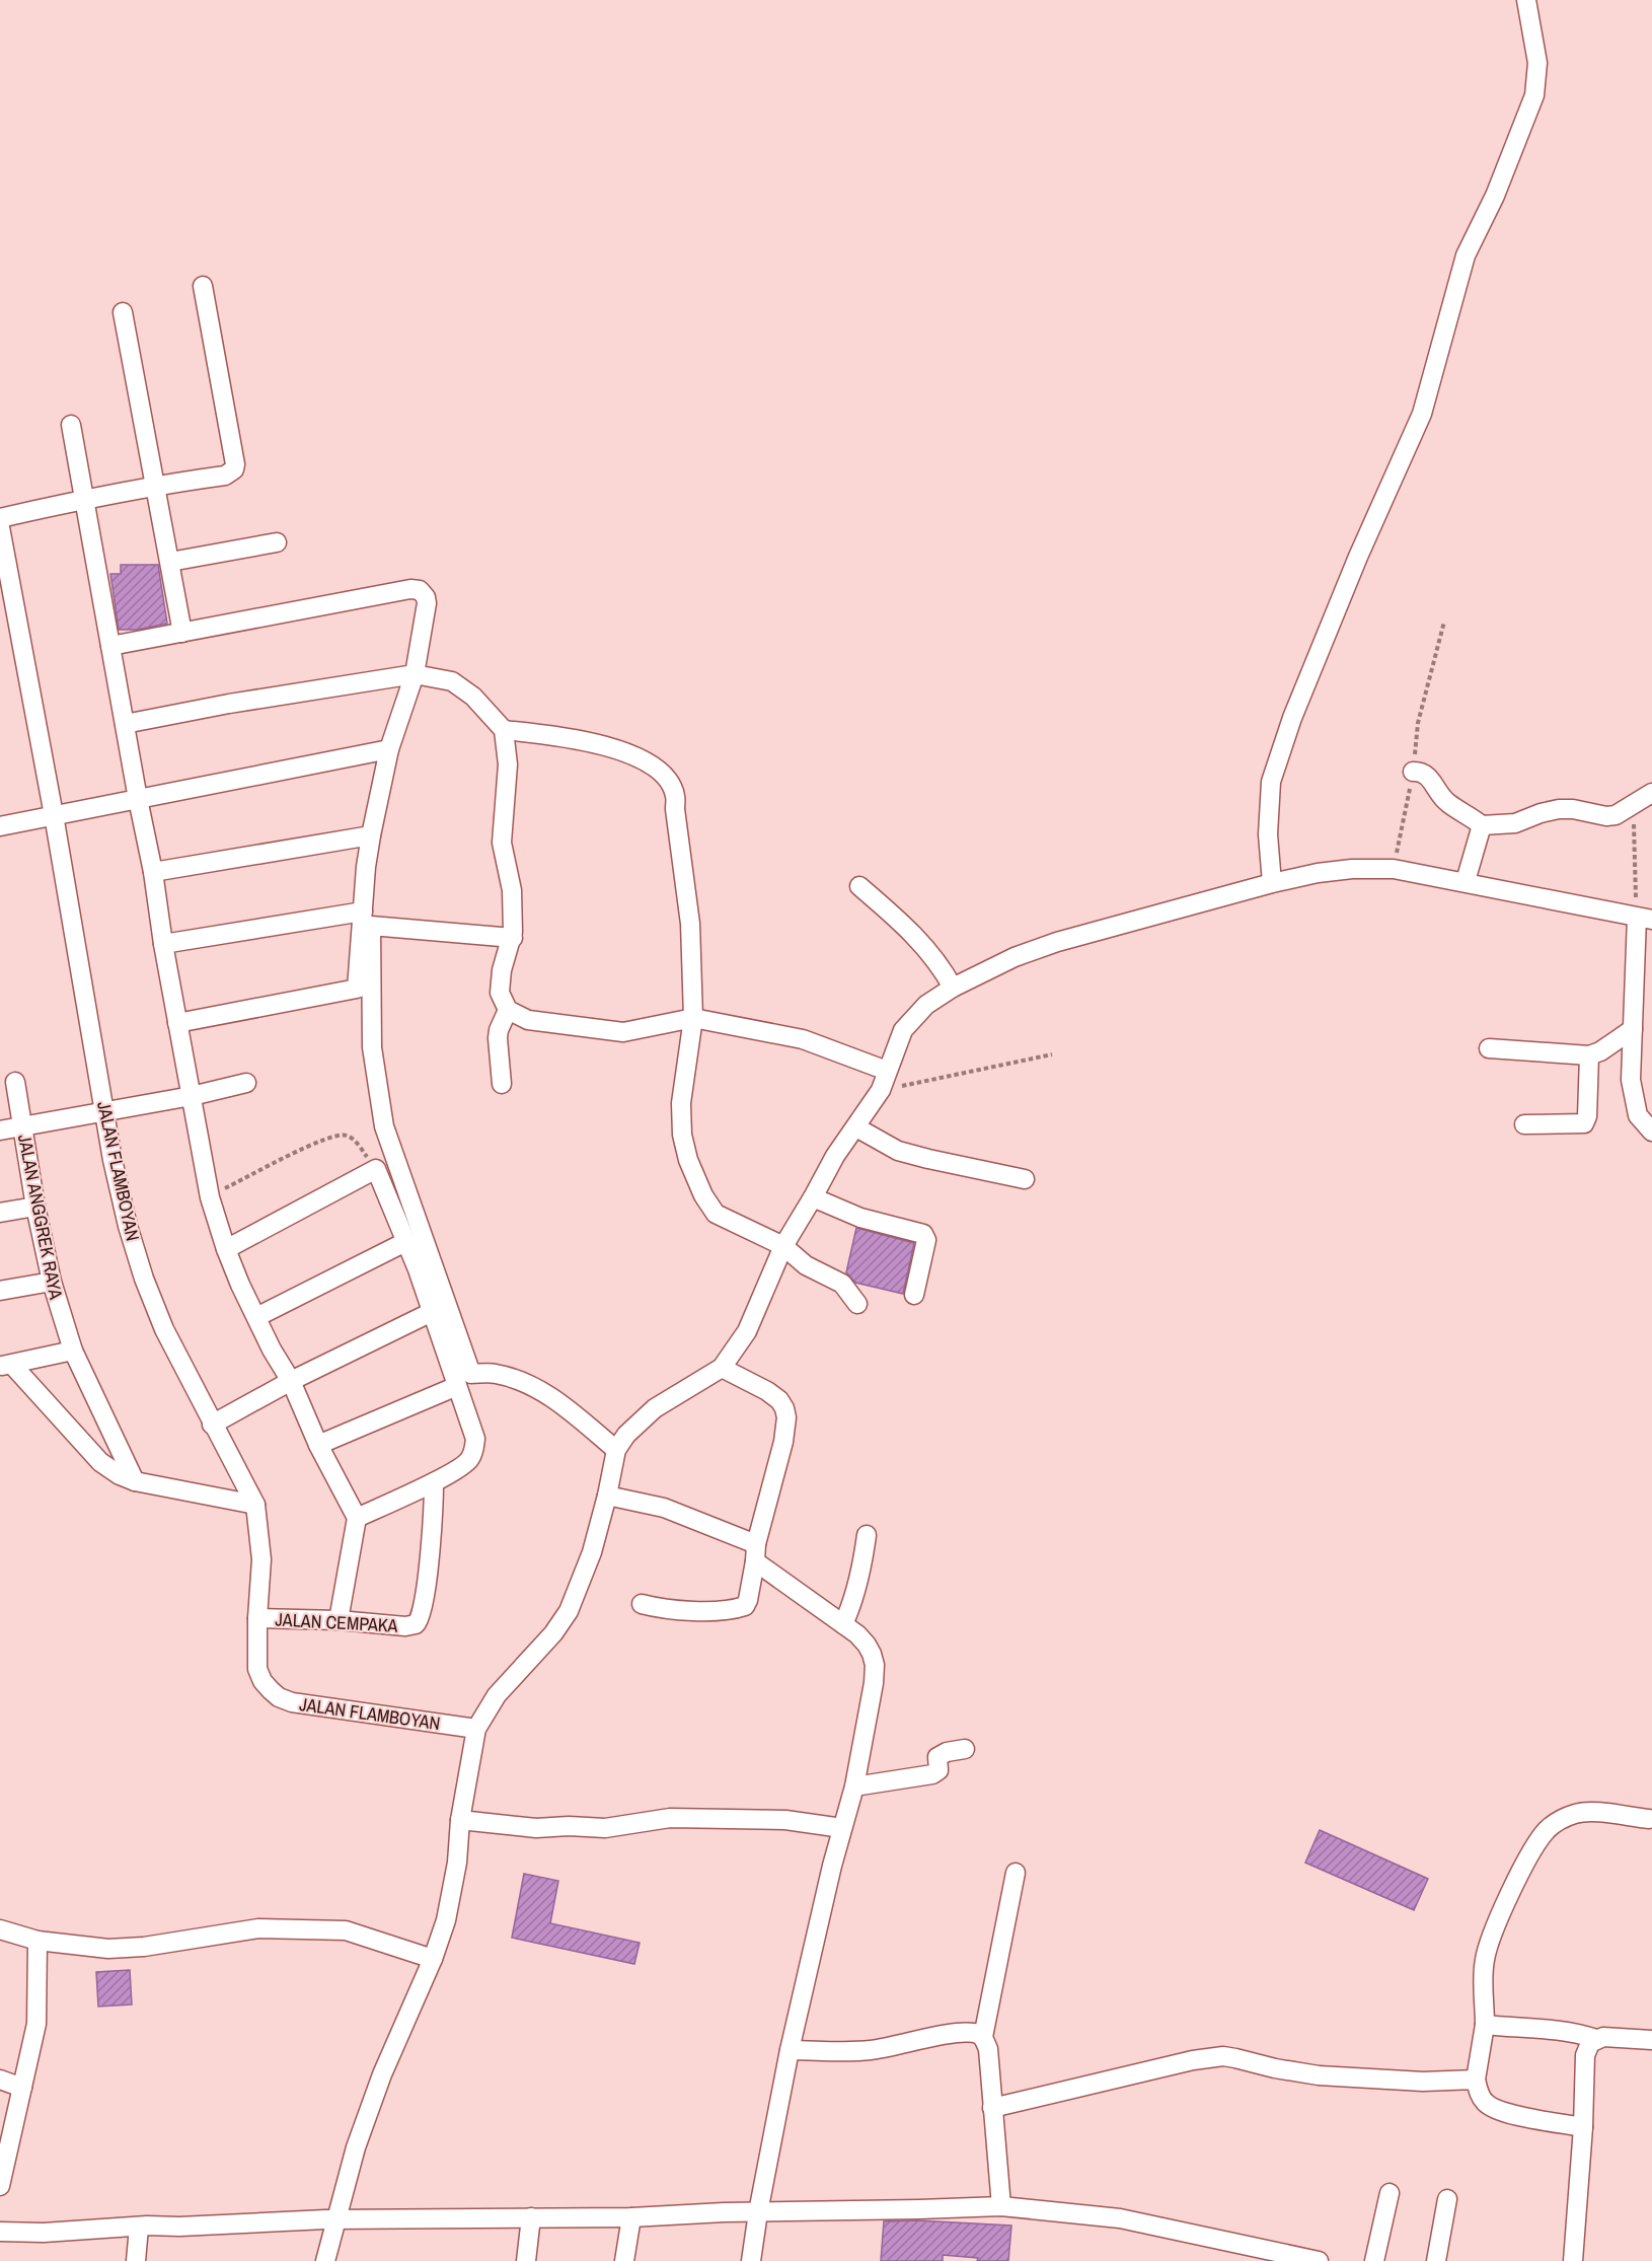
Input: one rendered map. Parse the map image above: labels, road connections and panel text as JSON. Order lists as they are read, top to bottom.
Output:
{
  "streets": {
    "street": ["JALAN FLAMBOYAN", "JALAN ANGGREK RAYA", "JALAN CEMPAKA"]
  },
  "crossings": [
    ["JALAN FLAMBOYAN", "JALAN CEMPAKA"]
  ]
}
